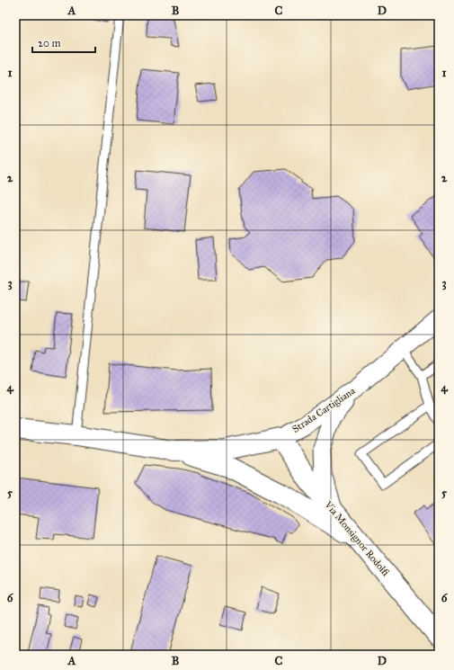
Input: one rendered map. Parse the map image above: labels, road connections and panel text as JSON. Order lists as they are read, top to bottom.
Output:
{
  "streets": {
    "street": ["Strada Cartigliana", "Via Monsignor Rodolfi"]
  },
  "crossings": [
    ["Strada Cartigliana", "Via Monsignor Rodolfi"]
  ],
  "scale_bar": "20 m",
  "grid": {
    "columns": [
      "A",
      "B",
      "C",
      "D"
    ],
    "rows": [
      "1",
      "2",
      "3",
      "4",
      "5",
      "6"
    ]
  }
}
